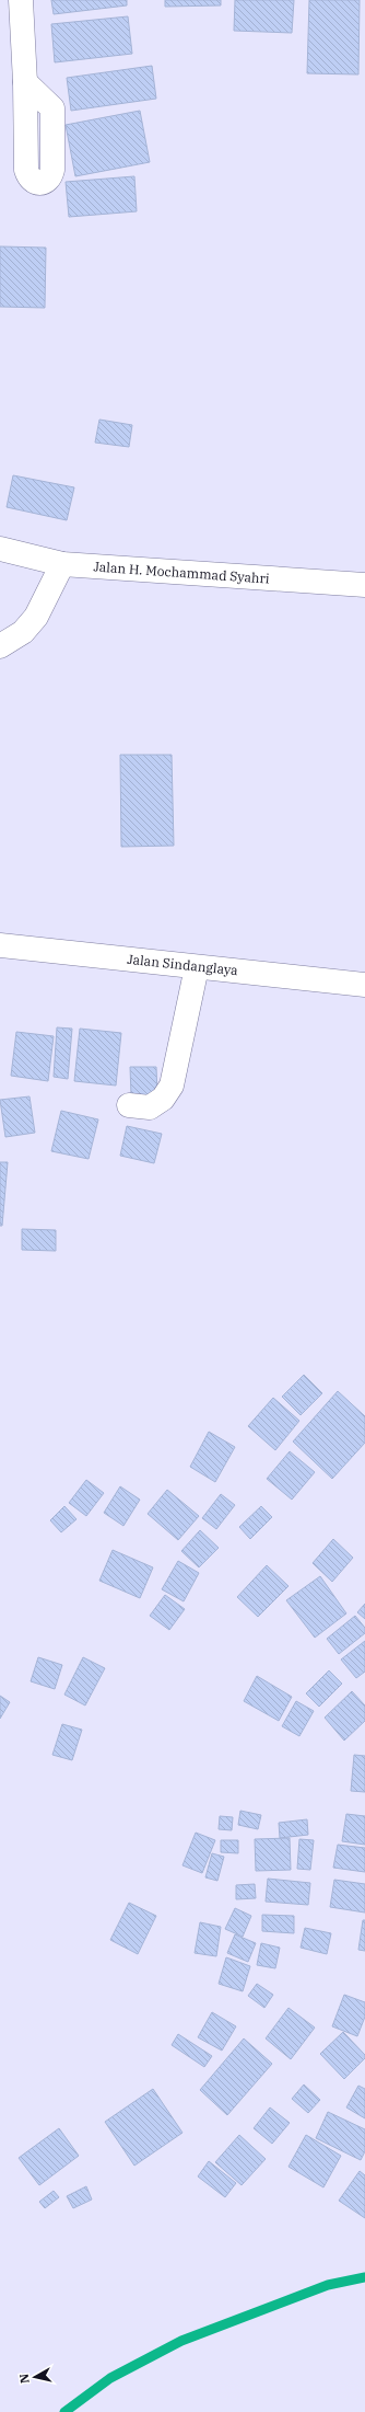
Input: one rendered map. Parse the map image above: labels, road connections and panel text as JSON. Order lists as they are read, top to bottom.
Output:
{
  "streets": {
    "street": ["Jalan H. Mochammad Syahri", "Jalan Sindanglaya"]
  },
  "north": "left"
}
